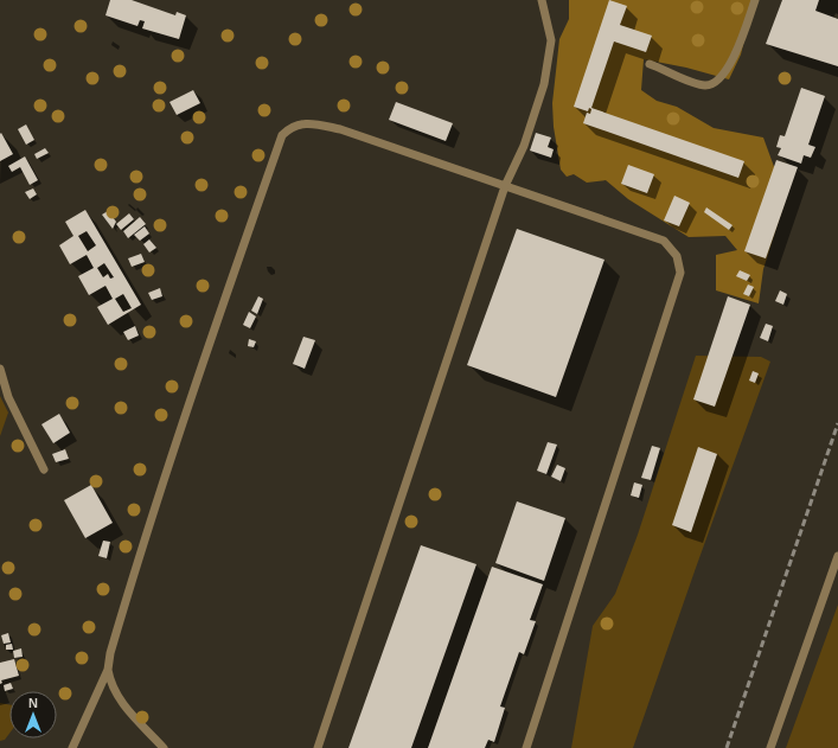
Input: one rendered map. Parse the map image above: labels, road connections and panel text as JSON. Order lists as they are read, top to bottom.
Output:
{
  "north": "top"
}
